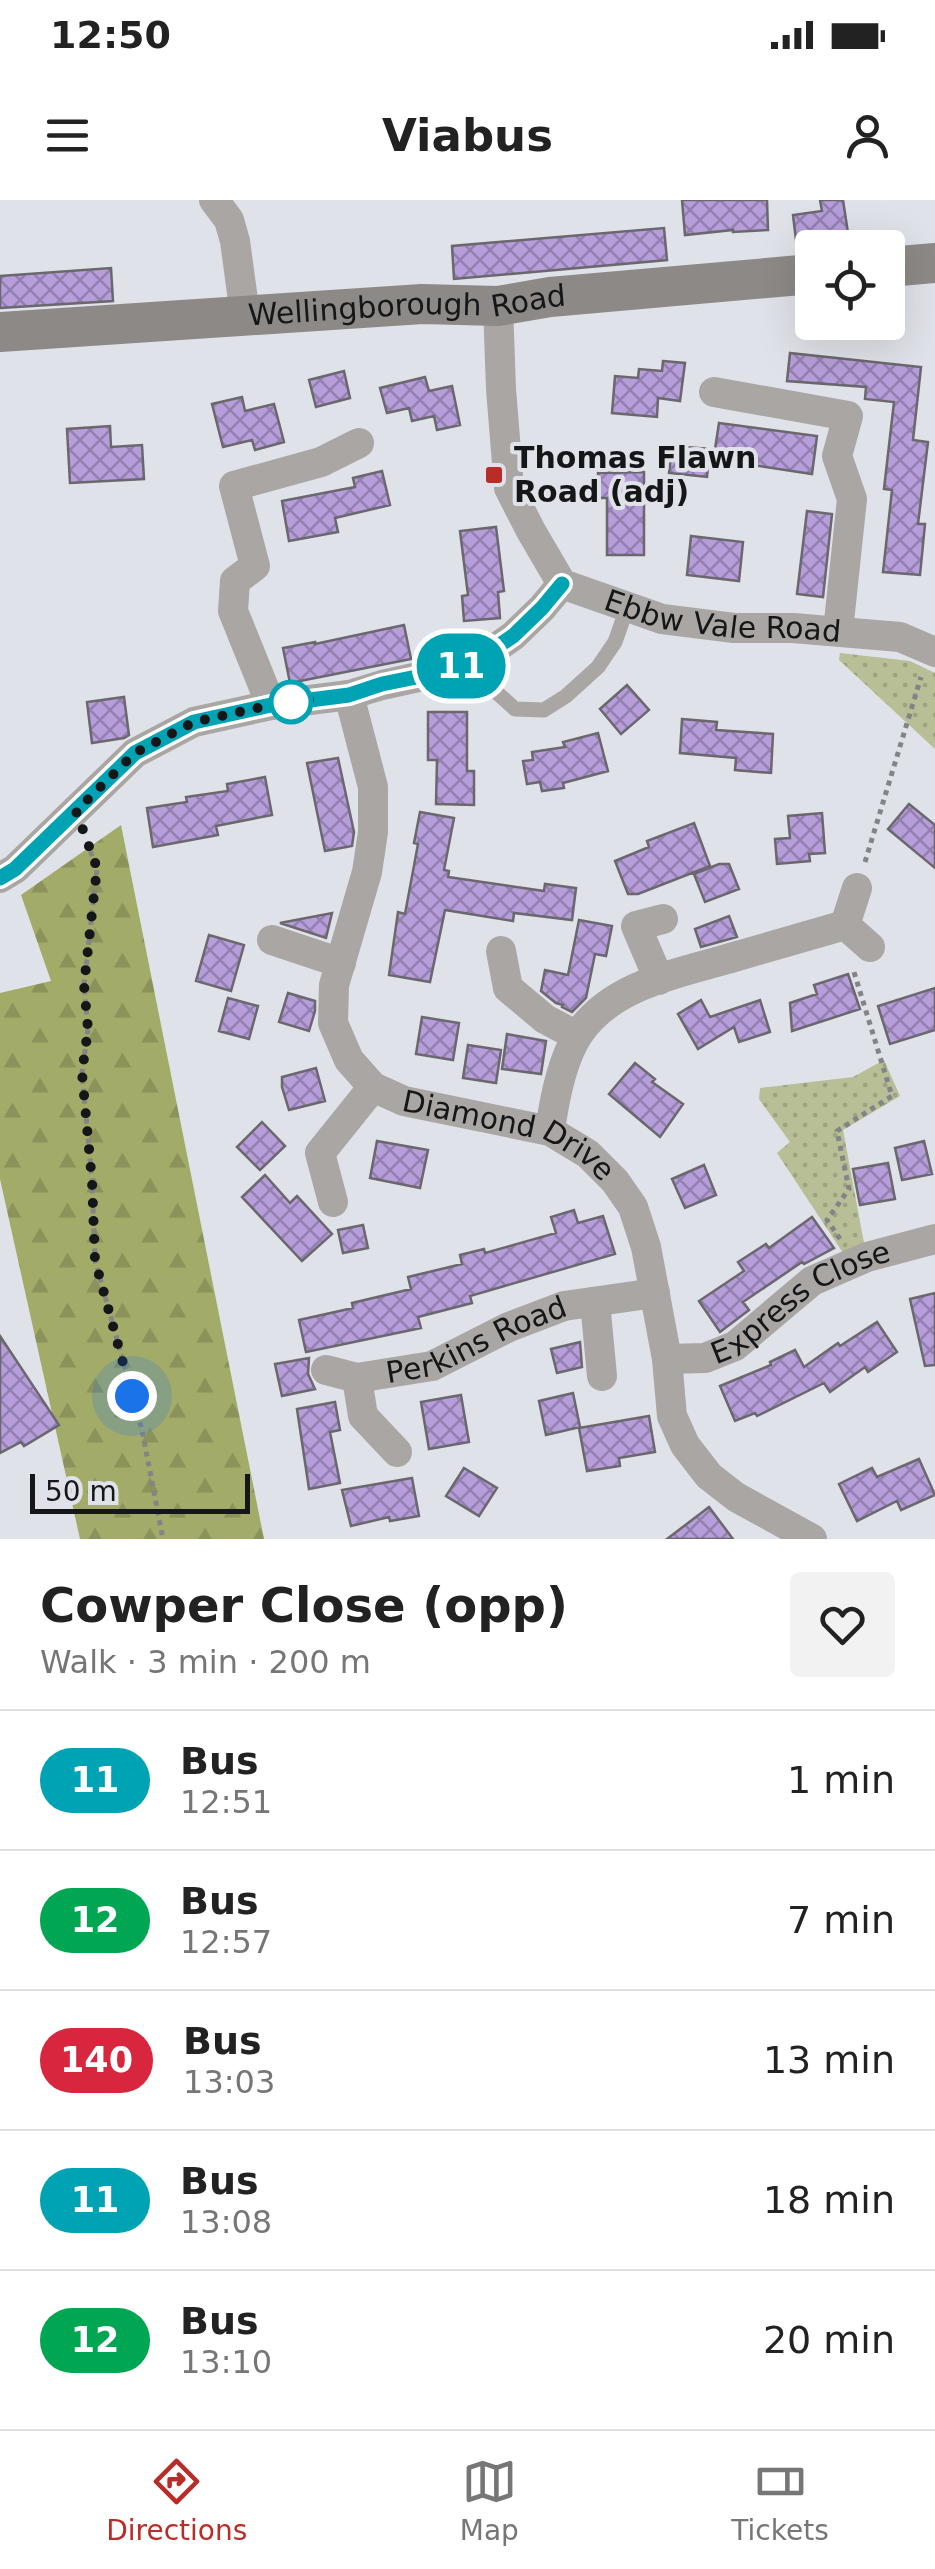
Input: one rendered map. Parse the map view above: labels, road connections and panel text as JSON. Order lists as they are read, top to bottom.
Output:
{
  "streets": {
    "main road": ["Wellingborough Road"],
    "street": [
      "Ebbw Vale Road",
      "Diamond Drive",
      "Express Close",
      "Perkins Road"
    ]
  },
  "crossings": [
    ["Wellingborough Road", "Ebbw Vale Road"],
    ["Diamond Drive", "Express Close"],
    ["Diamond Drive", "Perkins Road"]
  ],
  "places": {
    "transit": ["Thomas Flawn Road (adj)"]
  },
  "lines": ["bus line 11"],
  "scale_bar": "50 m",
  "page": {
    "status": "12:50",
    "header": "Viabus",
    "on_map": "11",
    "scale": "50 m",
    "heading": ["Cowper Close (opp)", "Walk · 3 min · 200 m"],
    "list": [
      {
        "mark": "11",
        "name": "Bus",
        "note": "12:51",
        "value": "1 min"
      },
      {
        "mark": "12",
        "name": "Bus",
        "note": "12:57",
        "value": "7 min"
      },
      {
        "mark": "140",
        "name": "Bus",
        "note": "13:03",
        "value": "13 min"
      },
      {
        "mark": "11",
        "name": "Bus",
        "note": "13:08",
        "value": "18 min"
      },
      {
        "mark": "12",
        "name": "Bus",
        "note": "13:10",
        "value": "20 min"
      }
    ],
    "tabs": ["Directions", "Map", "Tickets"]
  }
}
